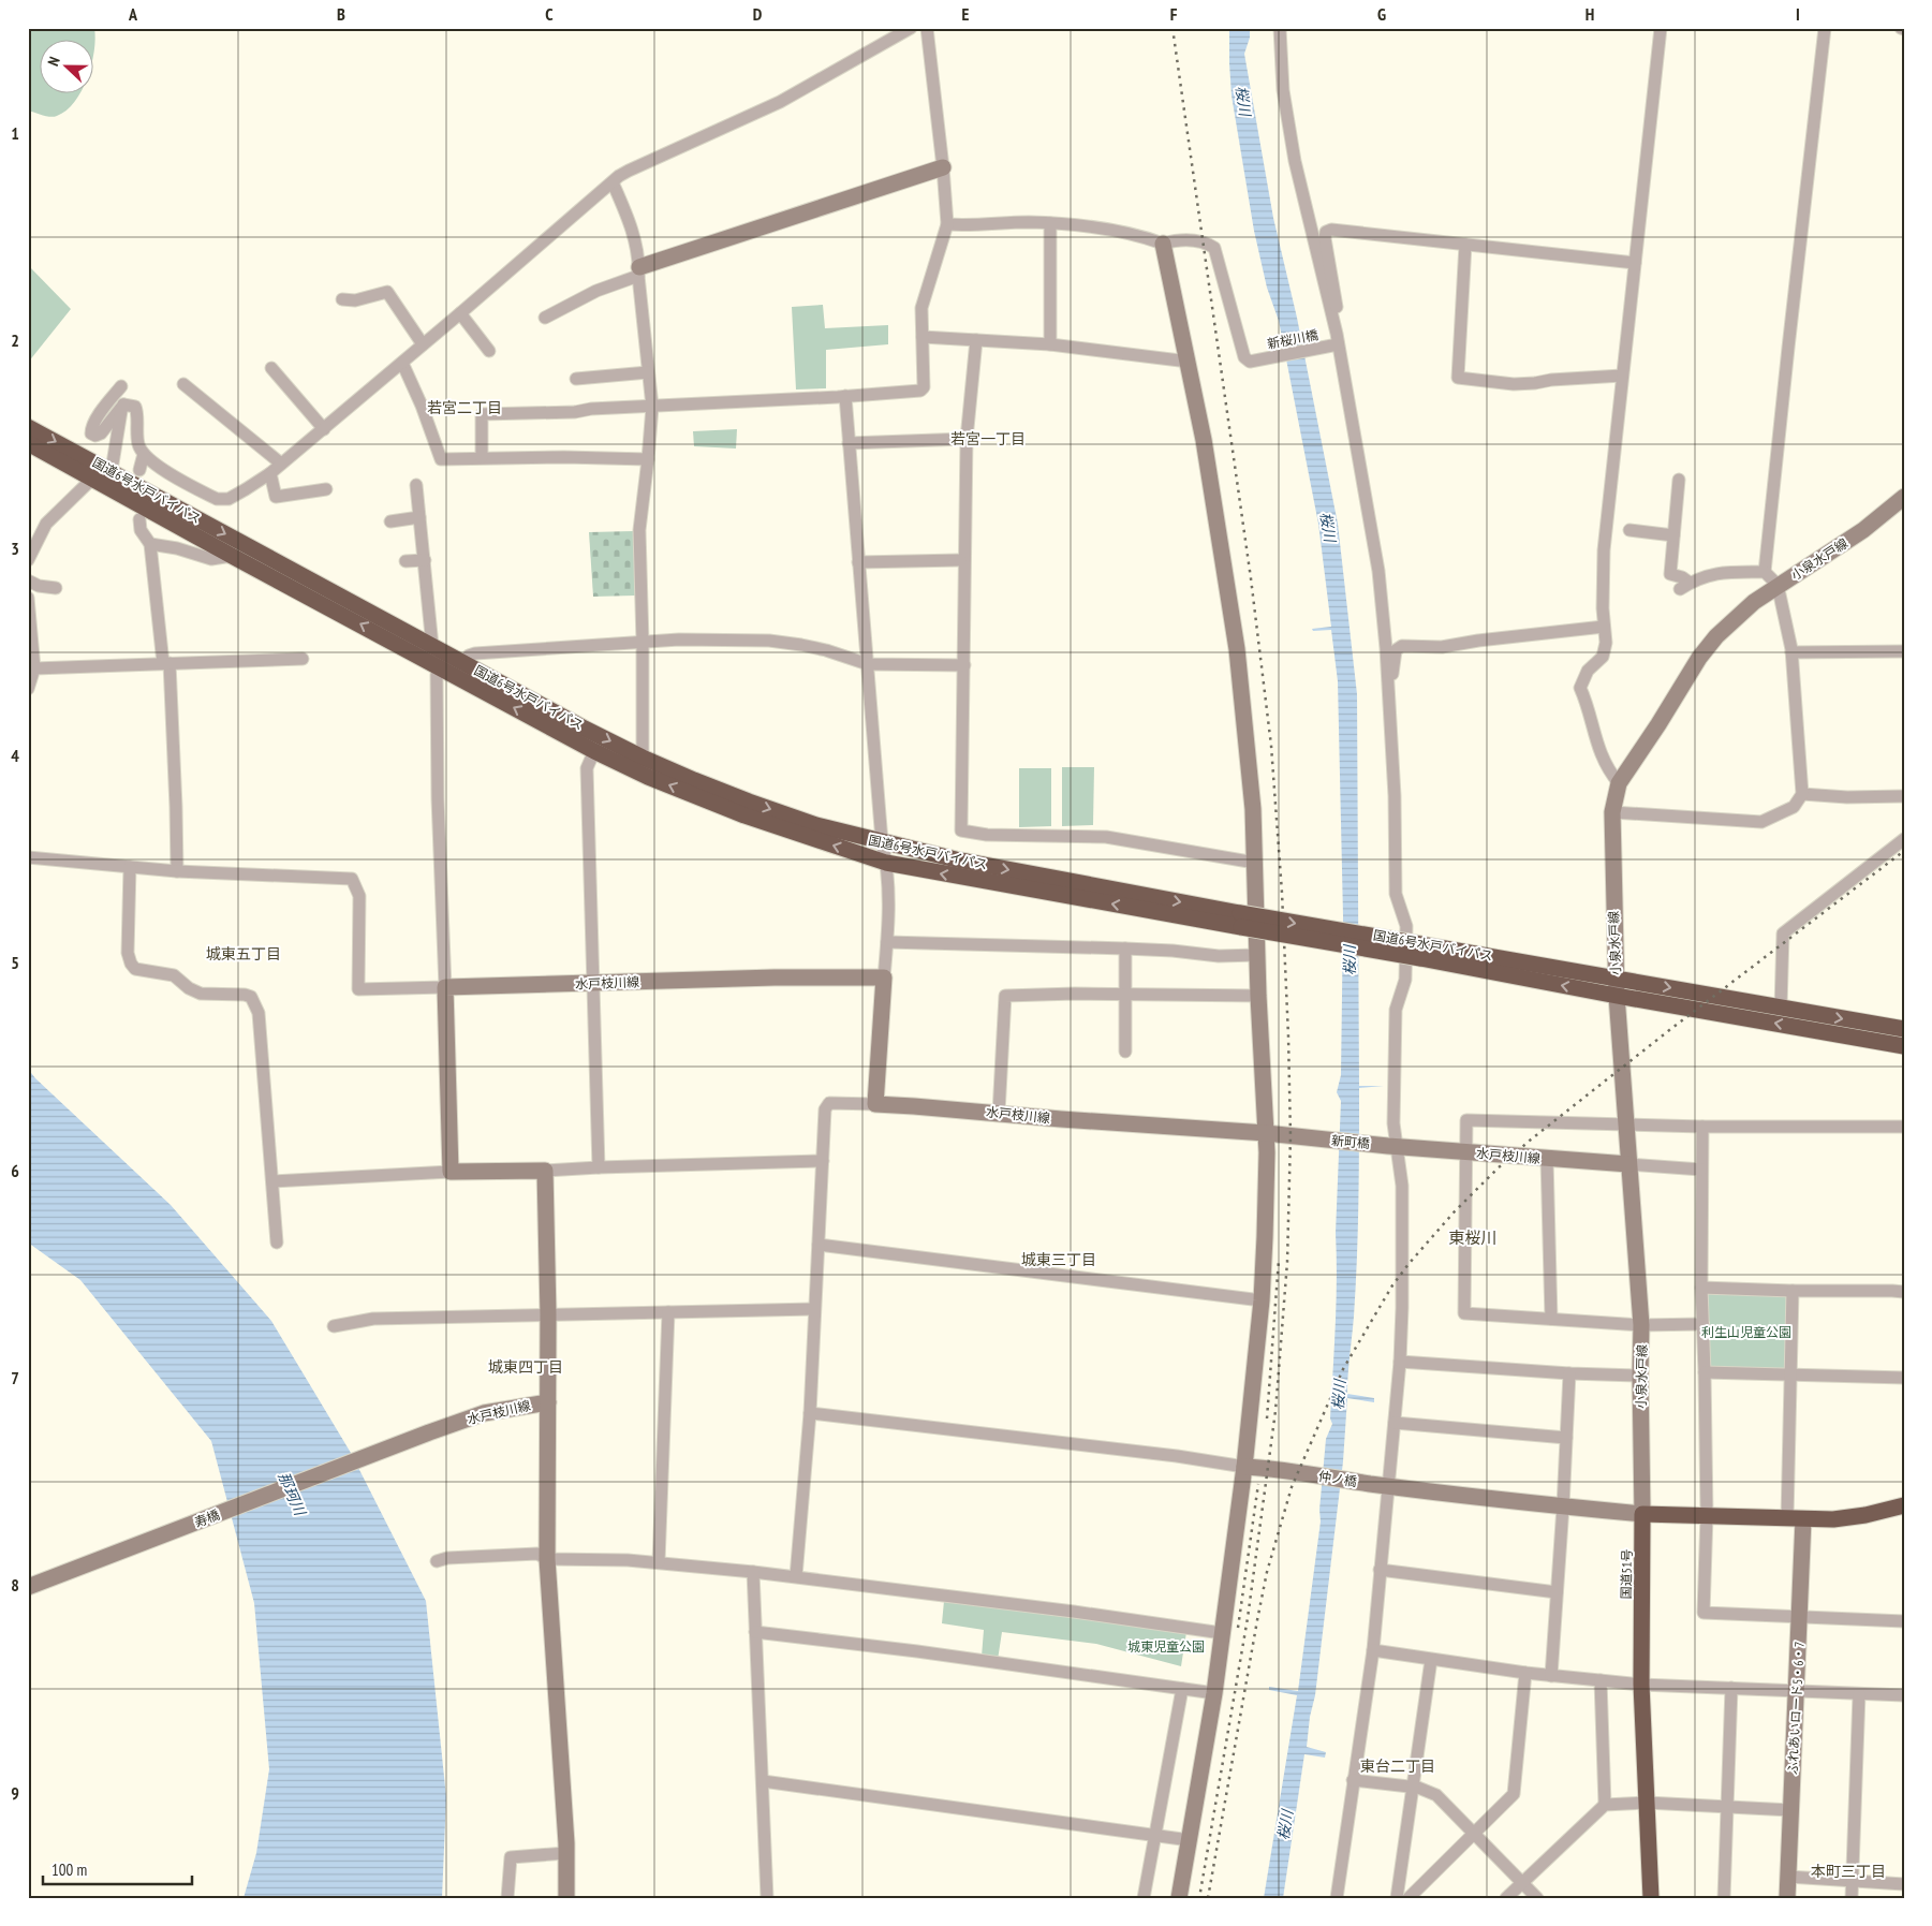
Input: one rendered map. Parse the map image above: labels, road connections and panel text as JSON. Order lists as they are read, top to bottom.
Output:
{
  "streets": {
    "highway": ["国道6号水戸バイパス", "国道51号"],
    "main road": [
      "小泉水戸線",
      "水戸枝川線",
      "新町橋",
      "仲ノ橋",
      "寿橋",
      "ふれあいロード5・6・7"
    ],
    "street": ["新桜川橋"]
  },
  "crossings": [
    ["国道6号水戸バイパス", "小泉水戸線"],
    ["小泉水戸線", "水戸枝川線"],
    ["小泉水戸線", "仲ノ橋"],
    ["小泉水戸線", "国道51号"],
    ["水戸枝川線", "新町橋"],
    ["水戸枝川線", "寿橋"],
    ["仲ノ橋", "国道51号"]
  ],
  "districts": [
    "若宮二丁目",
    "若宮一丁目",
    "城東五丁目",
    "東桜川",
    "城東三丁目",
    "城東四丁目",
    "東台二丁目",
    "本町三丁目"
  ],
  "water": ["桜川", "那珂川"],
  "parks": ["利生山児童公園", "城東児童公園"],
  "scale_bar": "100 m",
  "north": "left",
  "grid": {
    "columns": [
      "A",
      "B",
      "C",
      "D",
      "E",
      "F",
      "G",
      "H",
      "I"
    ],
    "rows": [
      "1",
      "2",
      "3",
      "4",
      "5",
      "6",
      "7",
      "8",
      "9"
    ]
  }
}
